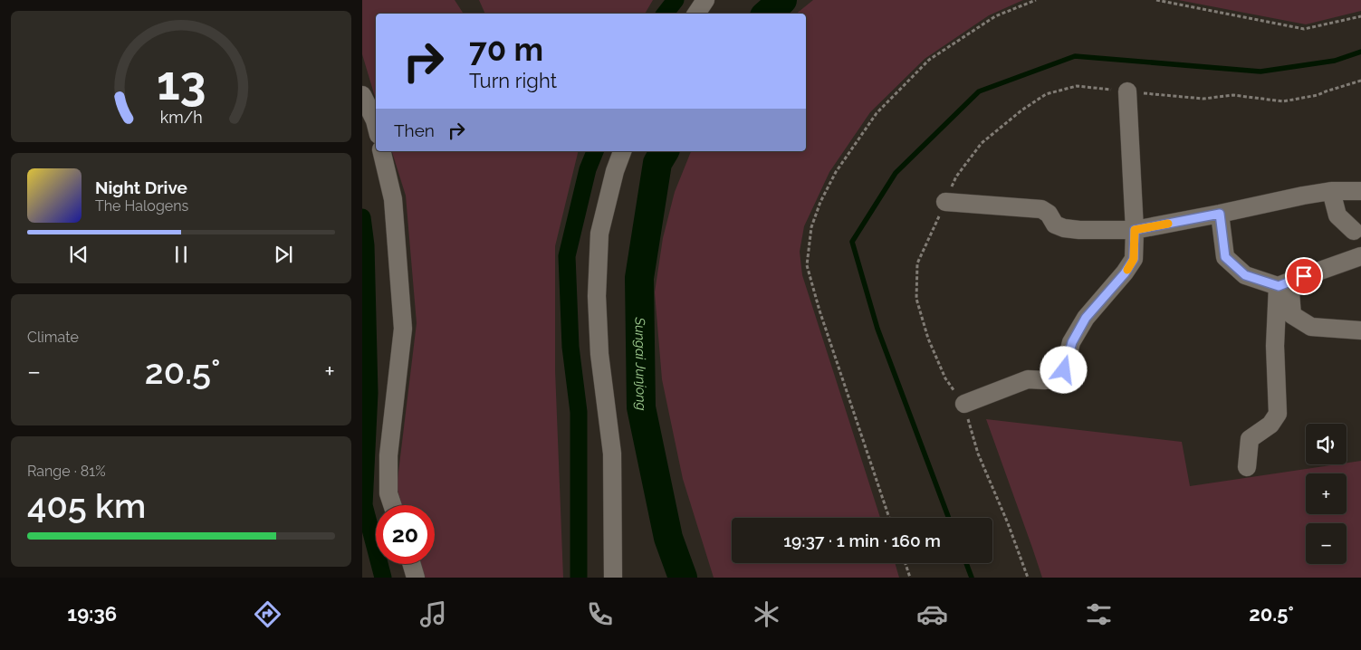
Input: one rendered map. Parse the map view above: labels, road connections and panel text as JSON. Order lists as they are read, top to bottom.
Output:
{
  "water": ["Sungai Junjong"],
  "page": {
    "turn": ["70 m", "Turn right"],
    "then": "Then",
    "song": ["Night Drive", "The Halogens"],
    "tile": [
      "Climate",
      ["Range · 81%", "405 km"]
    ],
    "heat": ["−", "20.5°", "+"],
    "map_buttons": ["+", "−"],
    "limit": "20",
    "trip": "19:37 · 1 min · 160 m",
    "tabs": ["19:36", "20.5°"],
    "gauge": ["13", "km/h"]
  }
}
